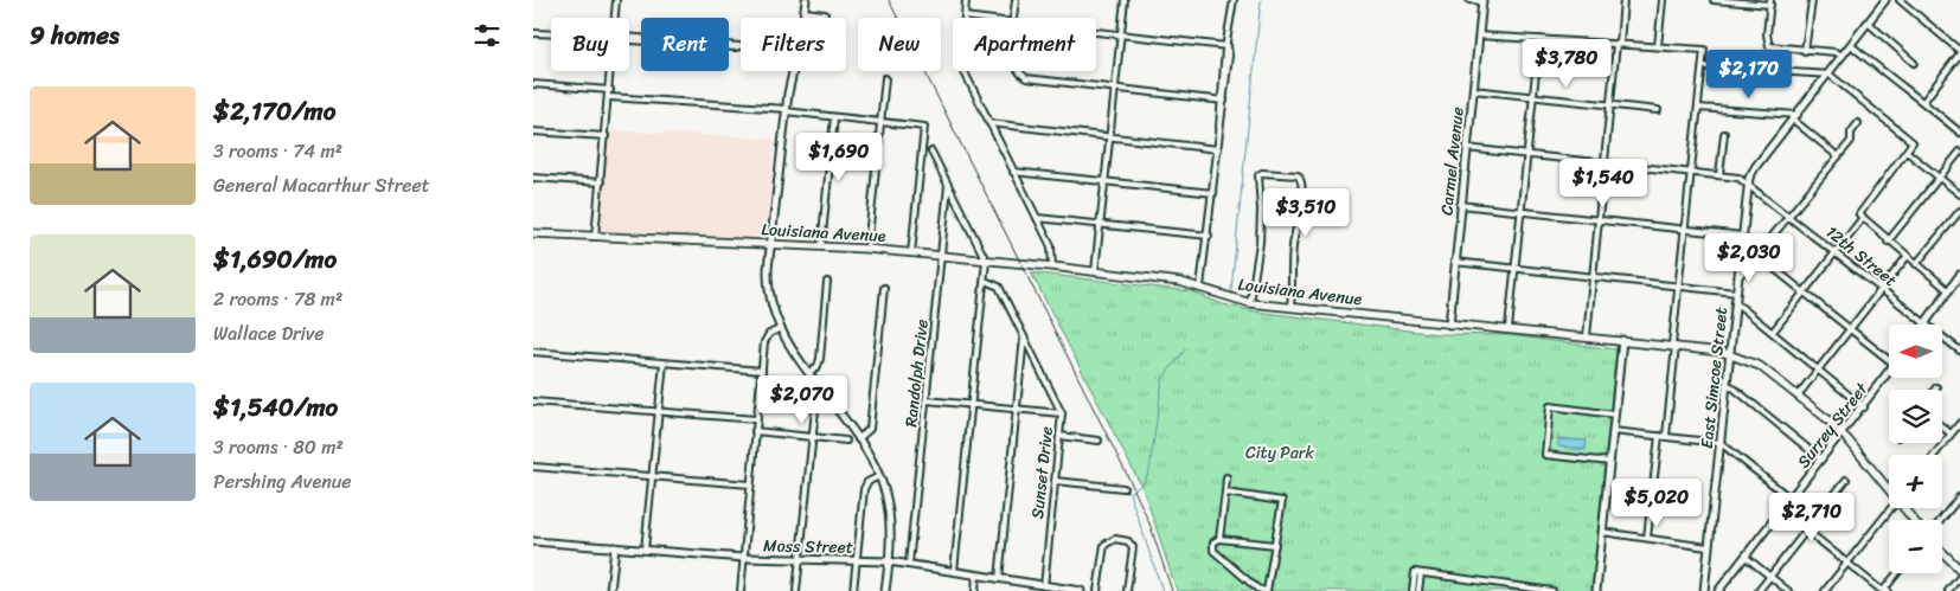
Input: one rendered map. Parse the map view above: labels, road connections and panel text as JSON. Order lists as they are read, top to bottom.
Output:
{
  "streets": {
    "main road": [
      "Carmel Avenue",
      "Louisiana Avenue",
      "East Simcoe Street",
      "Surrey Street",
      "Moss Street"
    ],
    "street": ["12th Street", "Randolph Drive", "Sunset Drive"]
  },
  "crossings": [
    ["Carmel Avenue", "Louisiana Avenue"],
    ["Carmel Avenue", "12th Street"],
    ["Louisiana Avenue", "Randolph Drive"],
    ["Louisiana Avenue", "East Simcoe Street"],
    ["Louisiana Avenue", "Surrey Street"],
    ["12th Street", "East Simcoe Street"],
    ["Randolph Drive", "Moss Street"],
    ["Sunset Drive", "Moss Street"]
  ],
  "parks": ["City Park"],
  "north": "left",
  "page": {
    "heading": "9 homes",
    "chip": [
      "Buy",
      "Rent",
      "Filters",
      "New",
      "Apartment"
    ],
    "price": [
      "$3,780",
      "$2,170",
      "$1,690",
      "$1,540",
      "$3,510",
      "$2,030",
      "$2,070",
      "$5,020",
      "$2,710"
    ],
    "list": [
      {
        "name": "$2,170/mo",
        "note": "3 rooms · 74 m² · General Macarthur Street"
      },
      {
        "name": "$1,690/mo",
        "note": "2 rooms · 78 m² · Wallace Drive"
      },
      {
        "name": "$1,540/mo",
        "note": "3 rooms · 80 m² · Pershing Avenue"
      }
    ],
    "map_buttons": ["+", "−"]
  }
}
